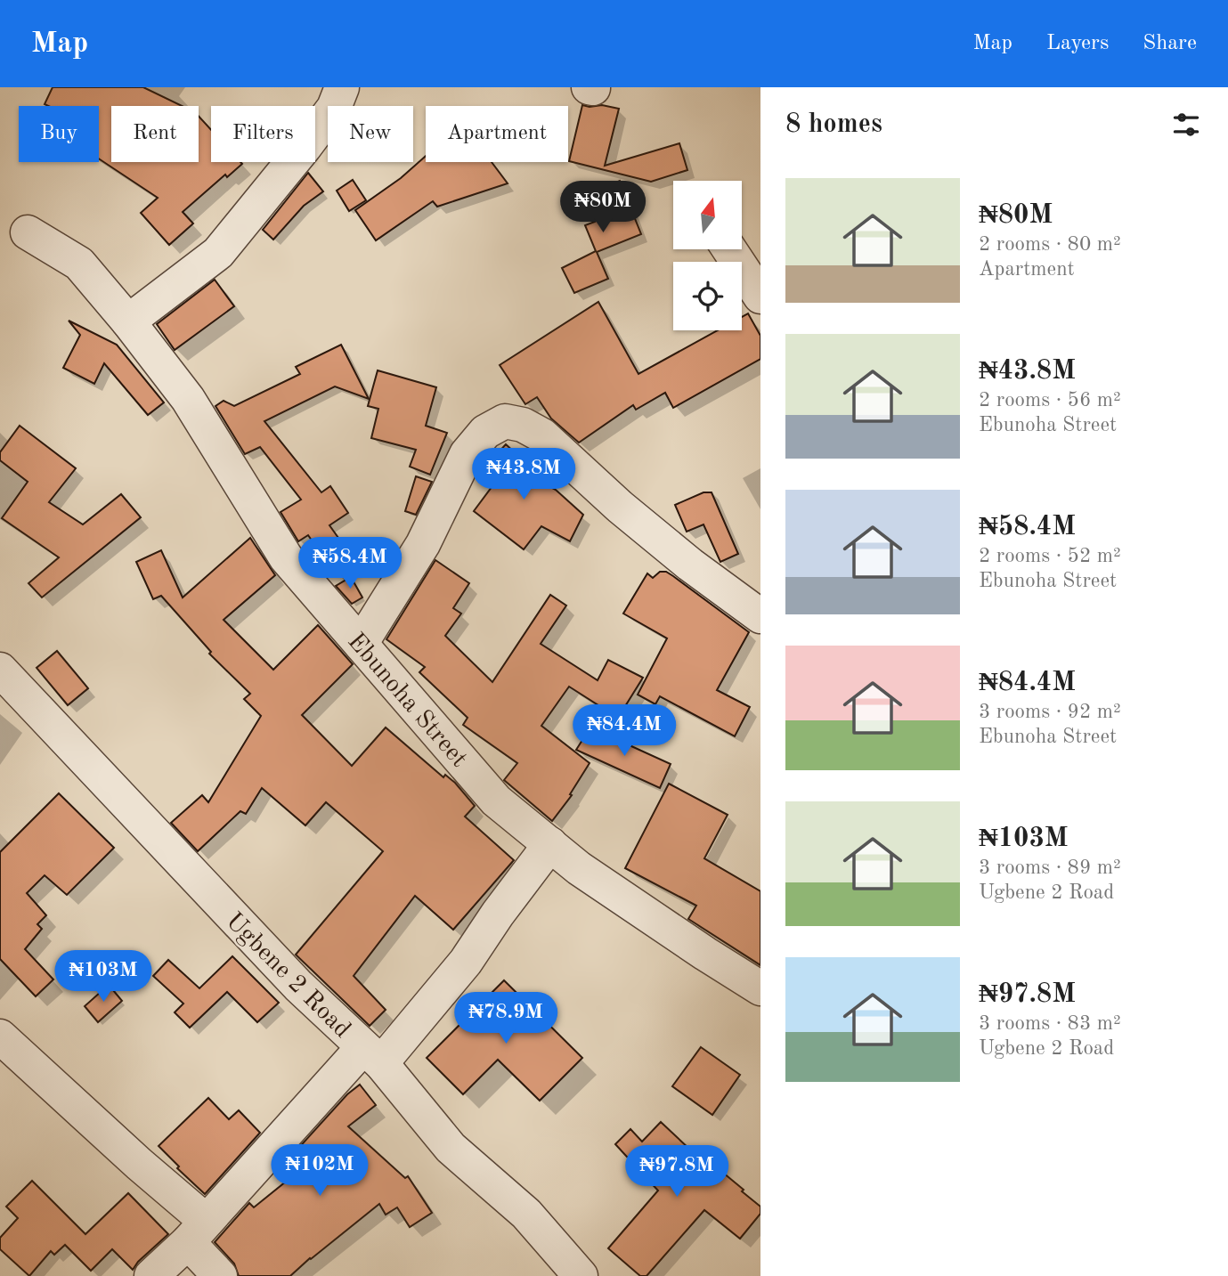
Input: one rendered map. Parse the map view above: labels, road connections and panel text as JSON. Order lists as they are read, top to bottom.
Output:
{
  "streets": {
    "street": ["Ebunoha Street", "Ugbene 2 Road"]
  },
  "north": "top",
  "page": {
    "header": "Map",
    "nav": ["Map", "Layers", "Share"],
    "heading": "8 homes",
    "chip": [
      "Buy",
      "Rent",
      "Filters",
      "New",
      "Apartment"
    ],
    "list": [
      {
        "name": "₦80M",
        "note": "2 rooms · 80 m² · Apartment"
      },
      {
        "name": "₦43.8M",
        "note": "2 rooms · 56 m² · Ebunoha Street"
      },
      {
        "name": "₦58.4M",
        "note": "2 rooms · 52 m² · Ebunoha Street"
      },
      {
        "name": "₦84.4M",
        "note": "3 rooms · 92 m² · Ebunoha Street"
      },
      {
        "name": "₦103M",
        "note": "3 rooms · 89 m² · Ugbene 2 Road"
      },
      {
        "name": "₦97.8M",
        "note": "3 rooms · 83 m² · Ugbene 2 Road"
      }
    ],
    "price": [
      "₦80M",
      "₦43.8M",
      "₦58.4M",
      "₦84.4M",
      "₦103M",
      "₦78.9M",
      "₦102M",
      "₦97.8M"
    ]
  }
}
